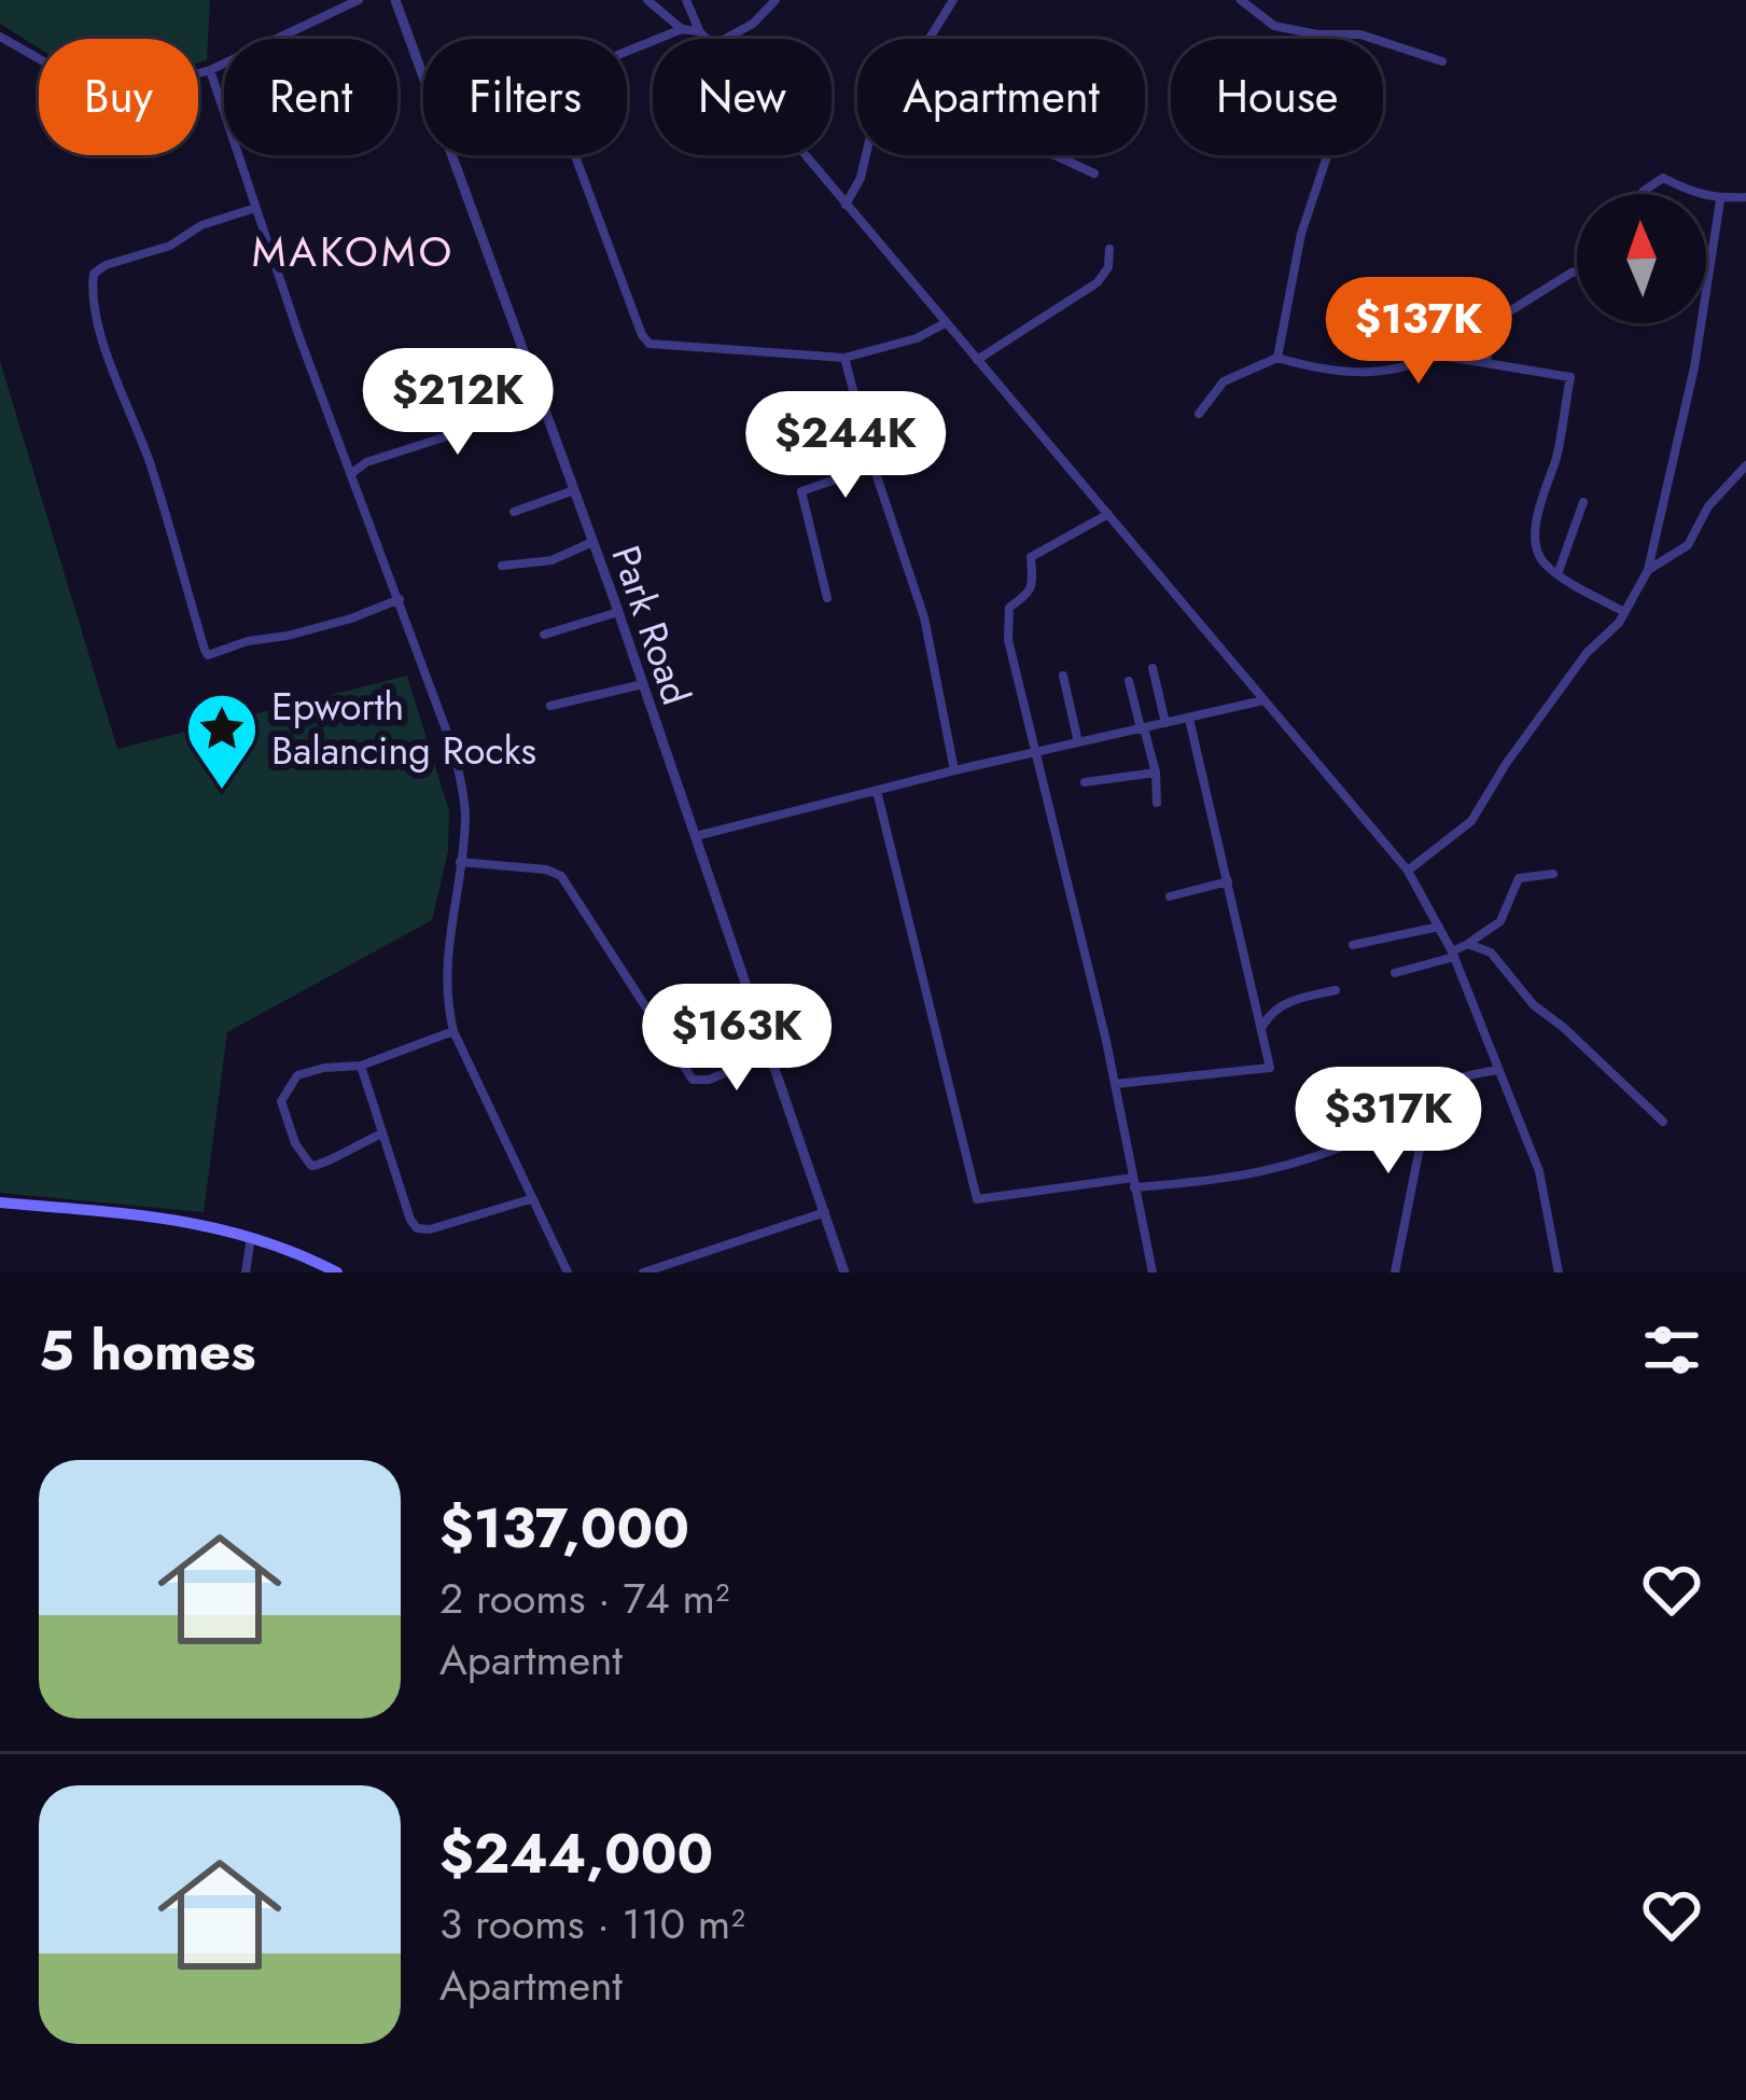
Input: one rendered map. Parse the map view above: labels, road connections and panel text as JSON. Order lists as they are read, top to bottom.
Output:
{
  "streets": {
    "street": ["Park Road"]
  },
  "districts": ["MAKOMO"],
  "places": {
    "place": ["Epworth Balancing Rocks"]
  },
  "north": "top",
  "page": {
    "chip": [
      "Buy",
      "Rent",
      "Filters",
      "New",
      "Apartment",
      "House"
    ],
    "price": [
      "$137K",
      "$212K",
      "$244K",
      "$163K",
      "$317K"
    ],
    "heading": "5 homes",
    "list": [
      {
        "name": "$137,000",
        "note": "2 rooms · 74 m² · Apartment"
      },
      {
        "name": "$244,000",
        "note": "3 rooms · 110 m² · Apartment"
      }
    ]
  }
}
